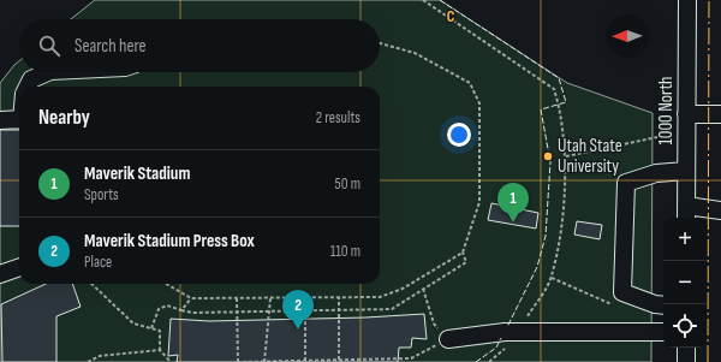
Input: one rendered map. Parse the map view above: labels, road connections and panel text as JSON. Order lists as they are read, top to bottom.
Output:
{
  "streets": {
    "street": ["1000 North"]
  },
  "places": ["Utah State University"],
  "north": "left",
  "page": {
    "search": "Search here",
    "heading": ["Nearby", "2 results"],
    "list": [
      {
        "mark": "1",
        "name": "Maverik Stadium",
        "note": "Sports",
        "value": "50 m"
      },
      {
        "mark": "2",
        "name": "Maverik Stadium Press Box",
        "note": "Place",
        "value": "110 m"
      }
    ],
    "pins": ["1", "2"],
    "map_buttons": ["+", "−"]
  },
  "grid": {
    "columns": ["C"]
  }
}
